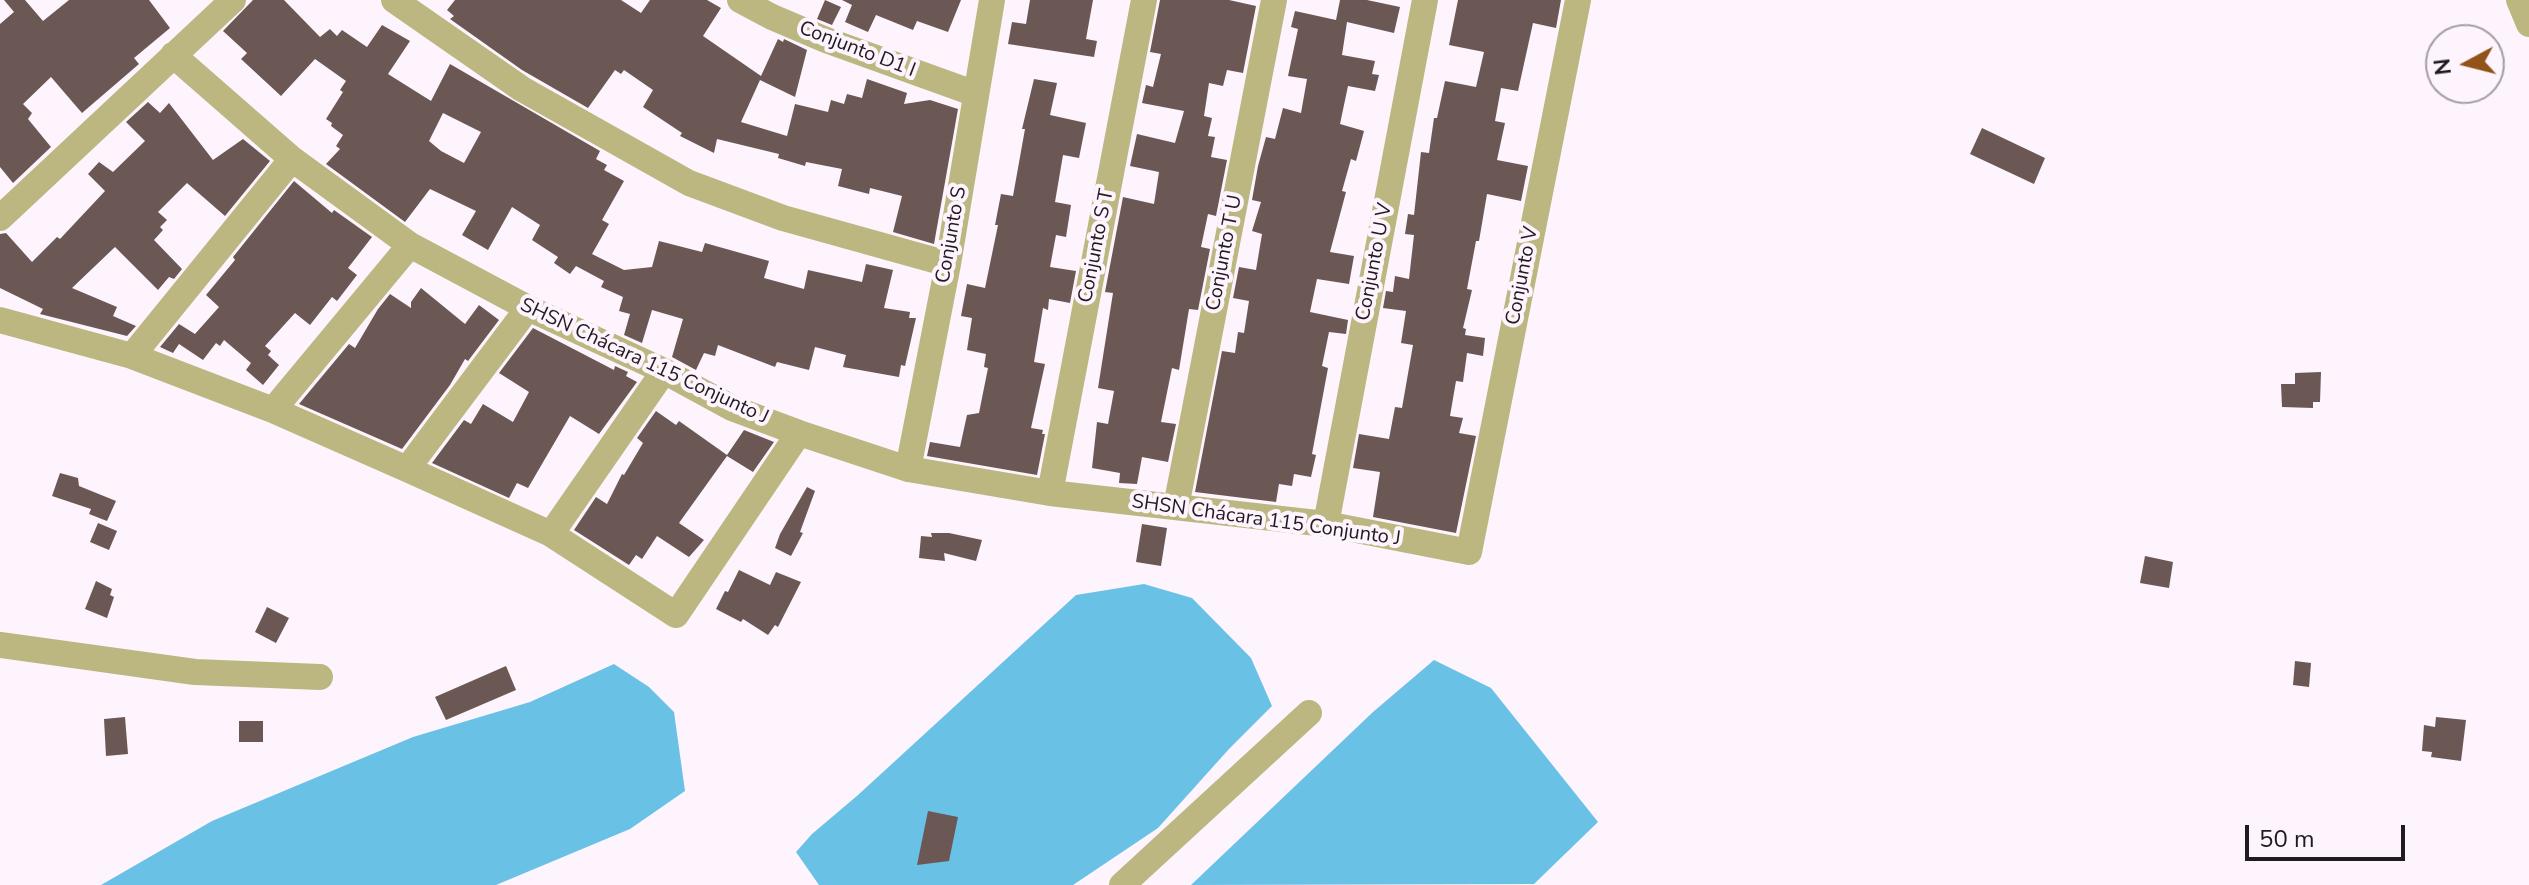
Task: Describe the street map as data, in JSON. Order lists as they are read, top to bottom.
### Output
{
  "streets": {
    "street": [
      "Conjunto D1 I",
      "Conjunto S",
      "Conjunto S T",
      "Conjunto T U",
      "Conjunto U V",
      "Conjunto V",
      "SHSN Chácara 115 Conjunto J"
    ]
  },
  "crossings": [
    ["Conjunto D1 I", "Conjunto S"],
    ["Conjunto S", "SHSN Chácara 115 Conjunto J"],
    ["Conjunto S T", "SHSN Chácara 115 Conjunto J"],
    ["Conjunto T U", "SHSN Chácara 115 Conjunto J"],
    ["Conjunto U V", "SHSN Chácara 115 Conjunto J"],
    ["Conjunto V", "SHSN Chácara 115 Conjunto J"]
  ],
  "scale_bar": "50 m",
  "north": "left"
}
